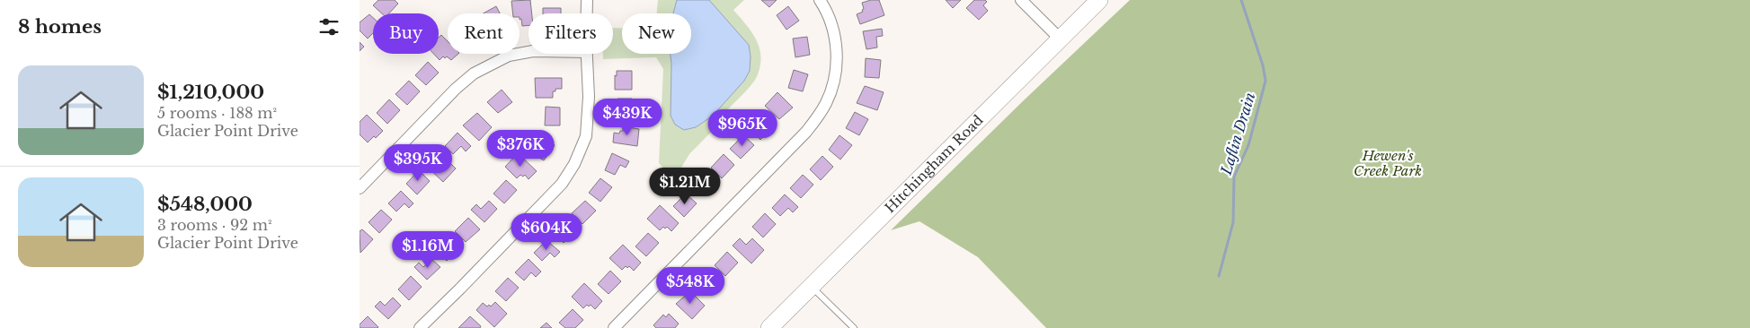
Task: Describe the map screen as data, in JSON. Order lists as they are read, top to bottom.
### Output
{
  "streets": {
    "street": ["Hitchingham Road"]
  },
  "water": ["Laflin Drain"],
  "parks": ["Hewen's Creek Park"],
  "page": {
    "heading": "8 homes",
    "chip": [
      "Buy",
      "Rent",
      "Filters",
      "New"
    ],
    "list": [
      {
        "name": "$1,210,000",
        "note": "5 rooms · 188 m² · Glacier Point Drive"
      },
      {
        "name": "$548,000",
        "note": "3 rooms · 92 m² · Glacier Point Drive"
      }
    ],
    "price": [
      "$439K",
      "$965K",
      "$376K",
      "$395K",
      "$1.21M",
      "$604K",
      "$1.16M",
      "$548K"
    ]
  }
}
